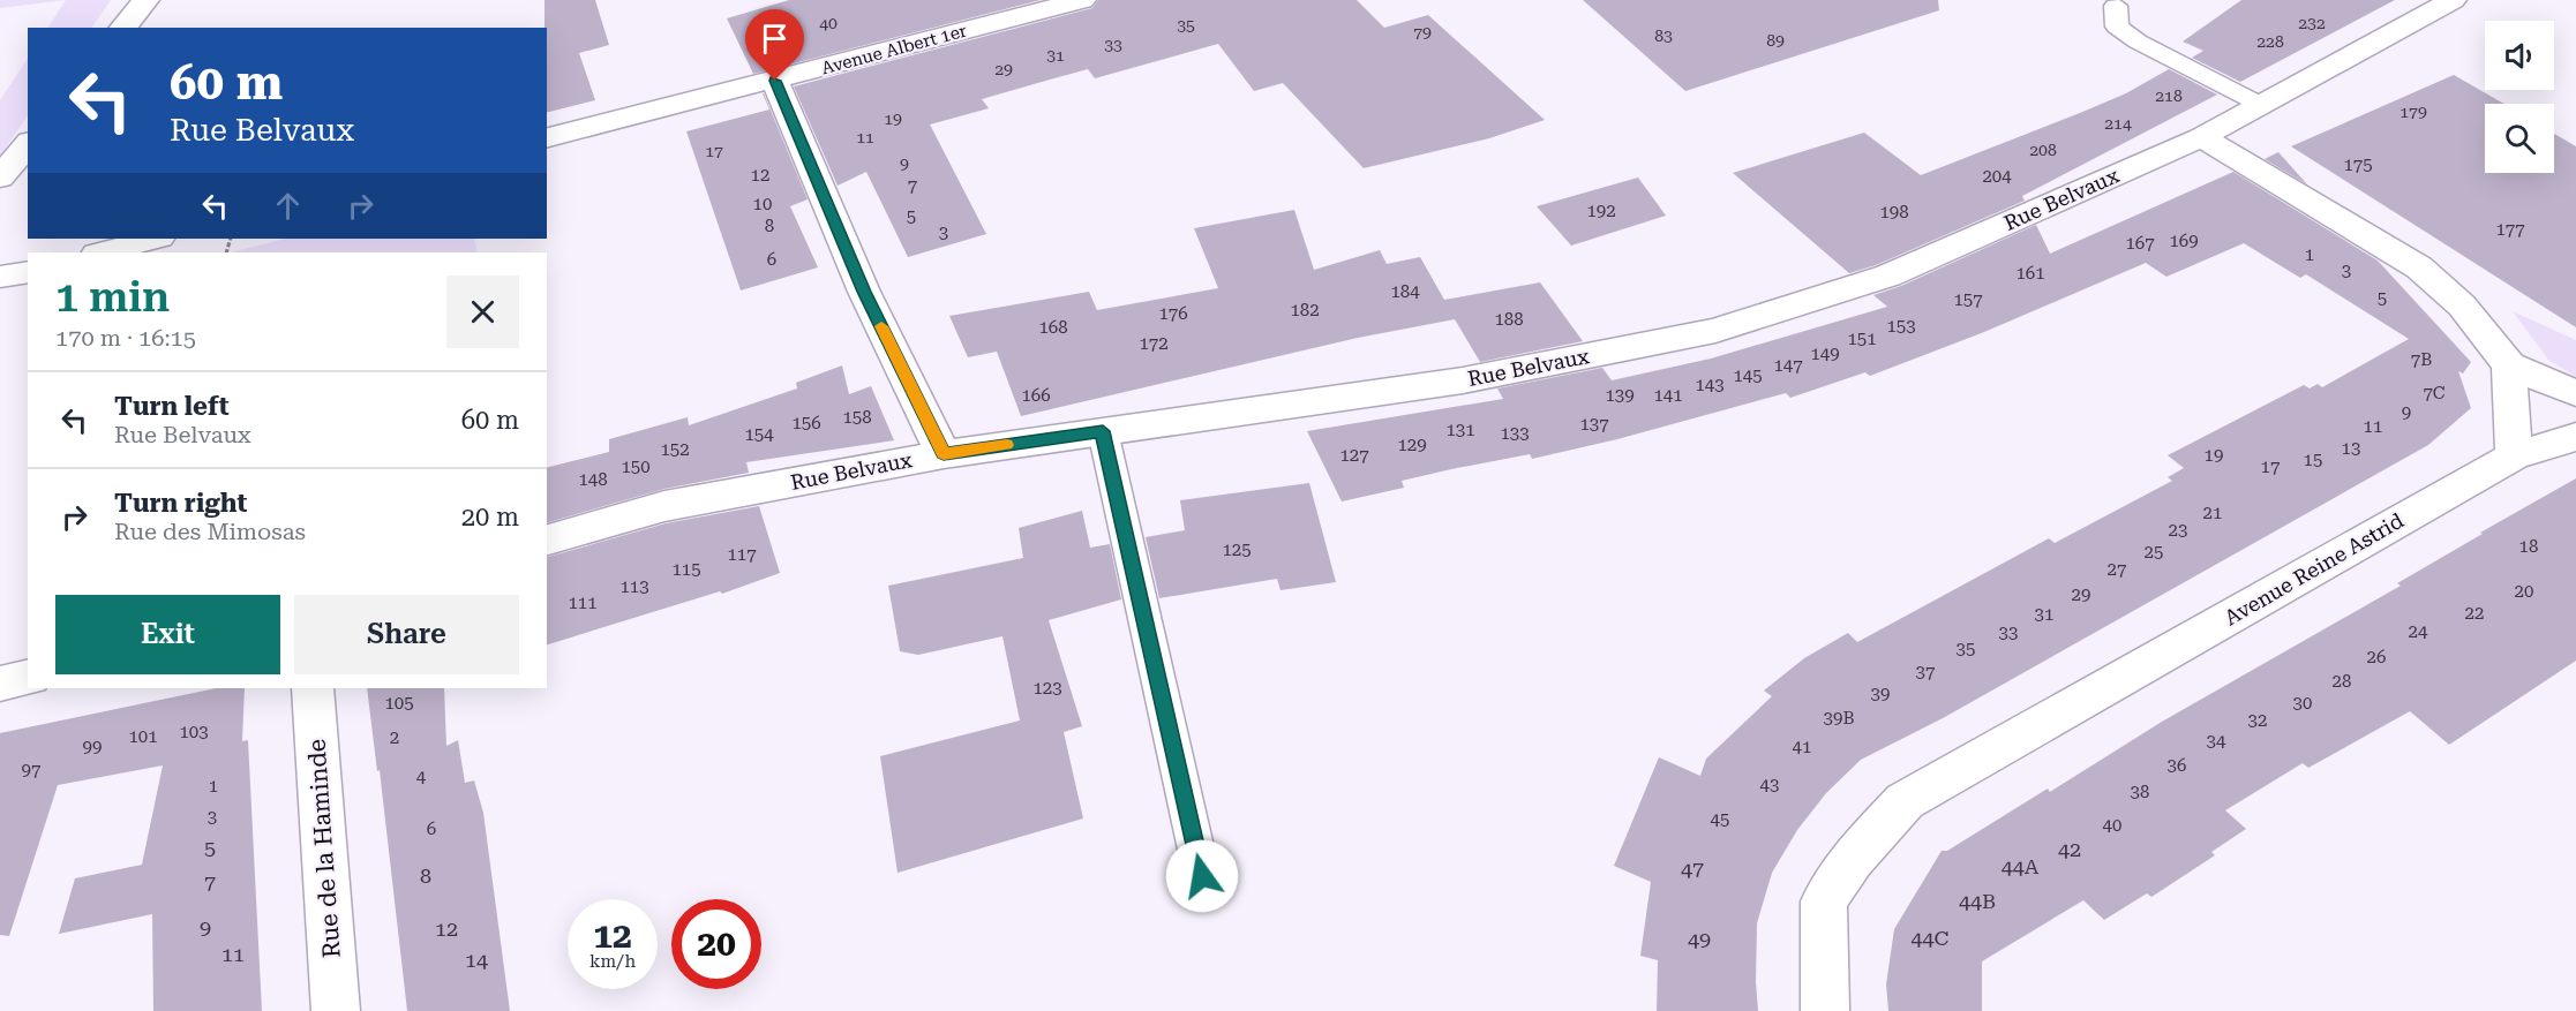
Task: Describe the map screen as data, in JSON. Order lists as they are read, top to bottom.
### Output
{
  "streets": {
    "street": [
      "Avenue Albert 1er",
      "Rue Belvaux",
      "Avenue Reine Astrid",
      "Rue de la Haminde"
    ]
  },
  "house_numbers": [
    "40",
    "232",
    "35",
    "79",
    "83",
    "89",
    "228",
    "33",
    "31",
    "29",
    "218",
    "179",
    "19",
    "214",
    "11",
    "208",
    "17",
    "9",
    "175",
    "12",
    "204",
    "7",
    "10",
    "192",
    "198",
    "5",
    "8",
    "177",
    "3",
    "169",
    "167",
    "1",
    "6",
    "3",
    "161",
    "184",
    "5",
    "157",
    "182",
    "176",
    "188",
    "153",
    "168",
    "151",
    "172",
    "149",
    "7B",
    "147",
    "145",
    "143",
    "7C",
    "166",
    "139",
    "141",
    "9",
    "158",
    "156",
    "137",
    "11",
    "131",
    "133",
    "154",
    "129",
    "13",
    "152",
    "127",
    "19",
    "15",
    "150",
    "17",
    "148",
    "21",
    "23",
    "18",
    "125",
    "25",
    "117",
    "115",
    "27",
    "113",
    "20",
    "29",
    "111",
    "22",
    "31",
    "24",
    "33",
    "35",
    "26",
    "37",
    "28",
    "123",
    "39",
    "105",
    "30",
    "39B",
    "32",
    "103",
    "101",
    "2",
    "34",
    "99",
    "41",
    "36",
    "97",
    "4",
    "43",
    "1",
    "38",
    "3",
    "45",
    "40",
    "6",
    "5",
    "42",
    "44A",
    "47",
    "8",
    "7",
    "44B",
    "9",
    "12",
    "44C",
    "49",
    "11",
    "14"
  ],
  "page": {
    "turn": ["60 m", "Rue Belvaux"],
    "heading": ["1 min", "170 m · 16:15"],
    "list": [
      {
        "name": "Turn left",
        "note": "Rue Belvaux",
        "value": "60 m"
      },
      {
        "name": "Turn right",
        "note": "Rue des Mimosas",
        "value": "20 m"
      }
    ],
    "buttons": ["Exit", "Share"],
    "speed": "12 km/h",
    "limit": "20"
  }
}
